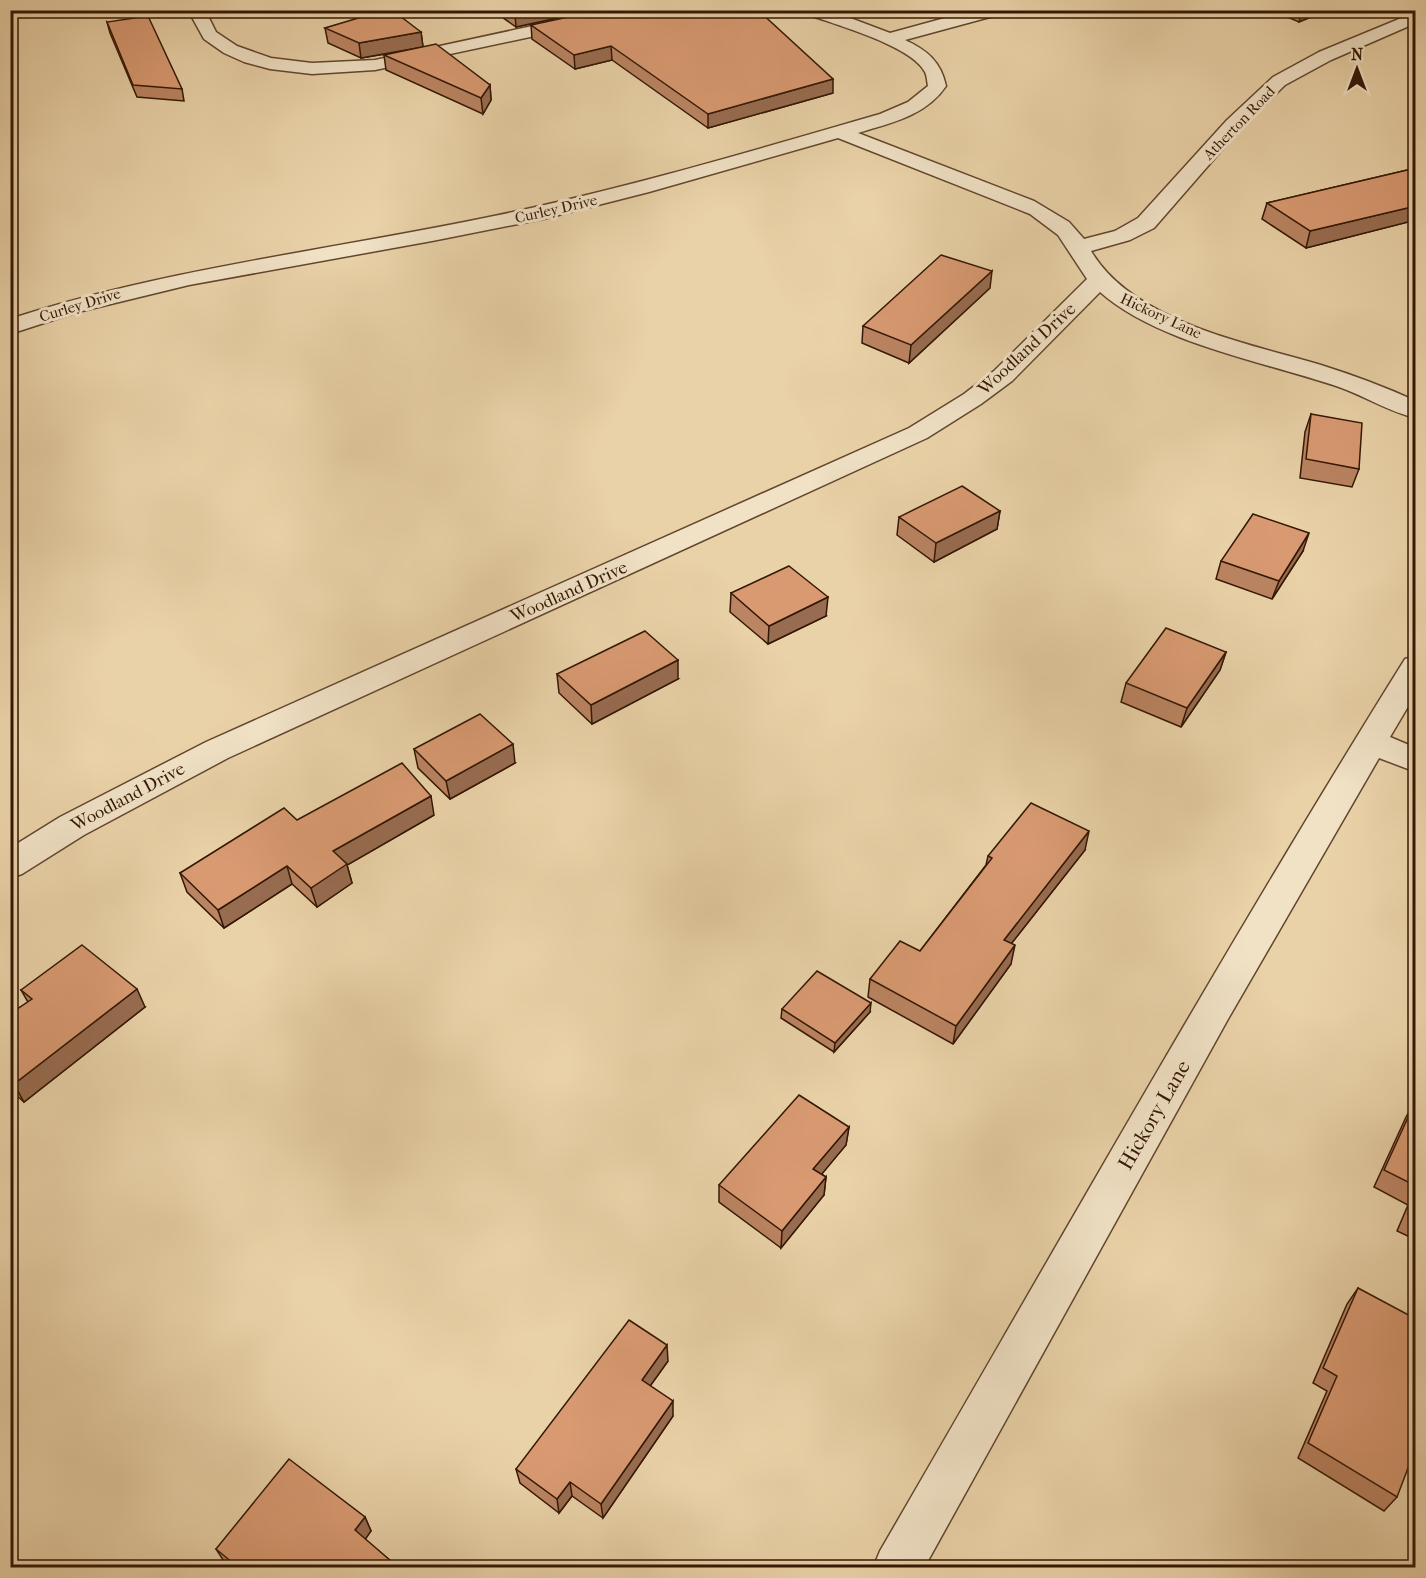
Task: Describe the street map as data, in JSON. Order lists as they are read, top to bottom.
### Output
{
  "streets": {
    "street": [
      "Atherton Road",
      "Curley Drive",
      "Hickory Lane",
      "Woodland Drive"
    ]
  },
  "crossings": [
    ["Atherton Road", "Hickory Lane"],
    ["Curley Drive", "Hickory Lane"],
    ["Hickory Lane", "Woodland Drive"]
  ],
  "north": "top"
}
